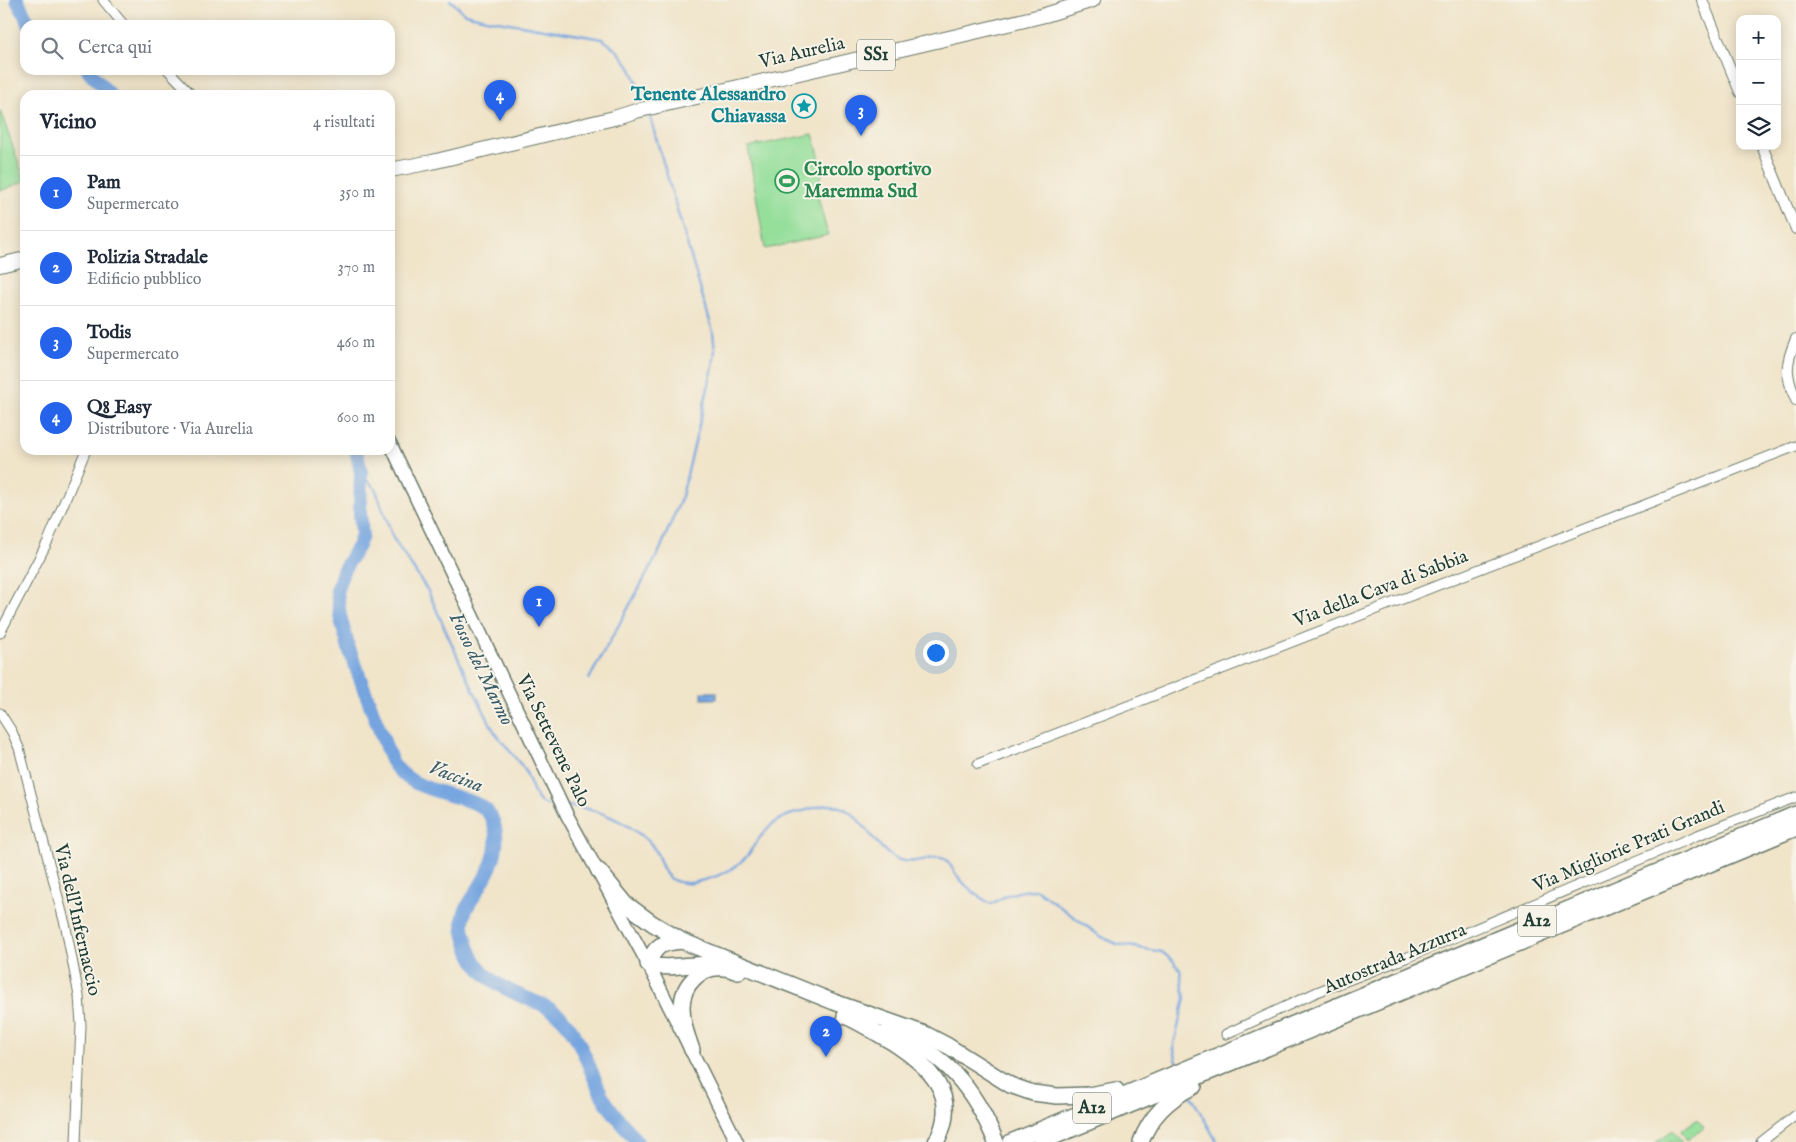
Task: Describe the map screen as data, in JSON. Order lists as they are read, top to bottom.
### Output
{
  "streets": {
    "highway": ["A12", "Autostrada Azzurra"],
    "main road": ["Via Aurelia", "SS1", "Via Settevene Palo"],
    "street": ["Via della Cava di Sabbia", "Via Migliorie Prati Grandi", "Via dell'Infernaccio"]
  },
  "water": ["Fosso del Marmo", "Vaccina"],
  "places": {
    "place": ["Tenente Alessandro Chiavassa"],
    "sports": ["Circolo sportivo Maremma Sud"]
  },
  "page": {
    "map_buttons": ["+", "−"],
    "search": "Cerca qui",
    "pins": [
      "4",
      "3",
      "1",
      "2"
    ],
    "heading": ["Vicino", "4 risultati"],
    "list": [
      {
        "mark": "1",
        "name": "Pam",
        "note": "Supermercato",
        "value": "350 m"
      },
      {
        "mark": "2",
        "name": "Polizia Stradale",
        "note": "Edificio pubblico",
        "value": "370 m"
      },
      {
        "mark": "3",
        "name": "Todis",
        "note": "Supermercato",
        "value": "460 m"
      },
      {
        "mark": "4",
        "name": "Q8 Easy",
        "note": "Distributore · Via Aurelia",
        "value": "600 m"
      }
    ]
  }
}
